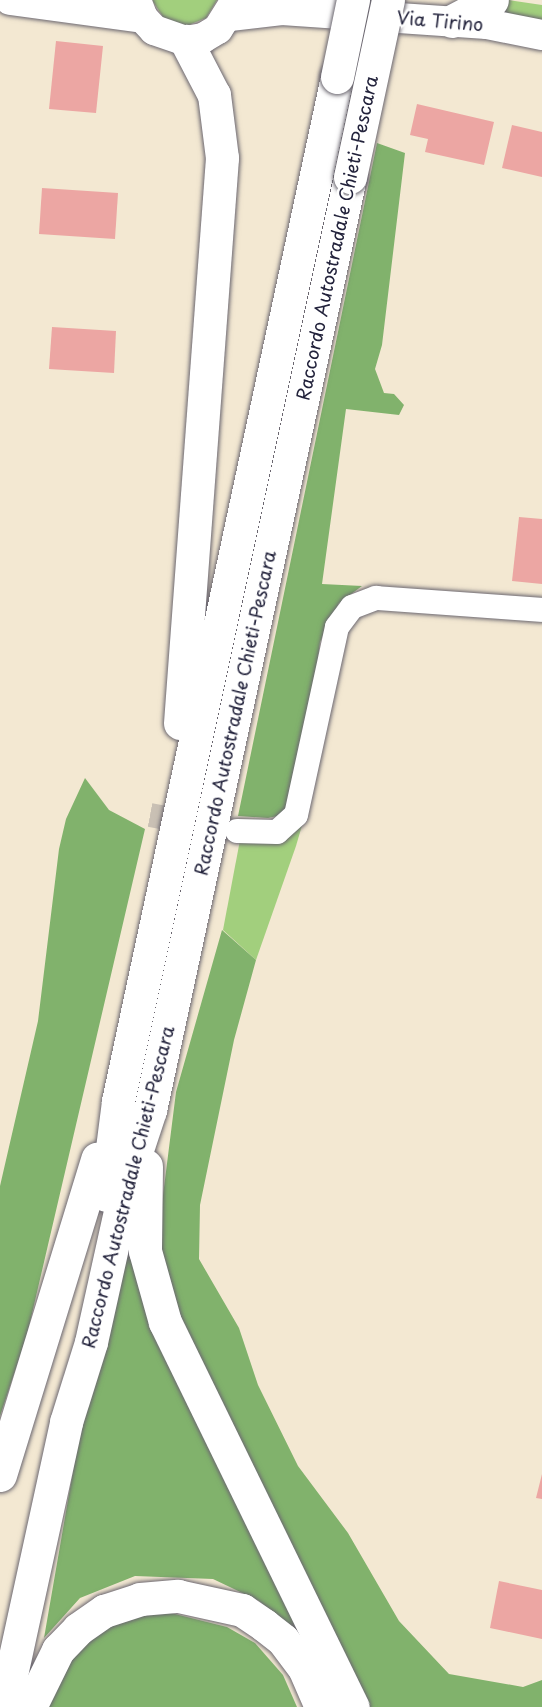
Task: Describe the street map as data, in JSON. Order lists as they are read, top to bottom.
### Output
{
  "streets": {
    "highway": ["Raccordo Autostradale Chieti-Pescara"],
    "main road": ["Via Tirino"]
  }
}
